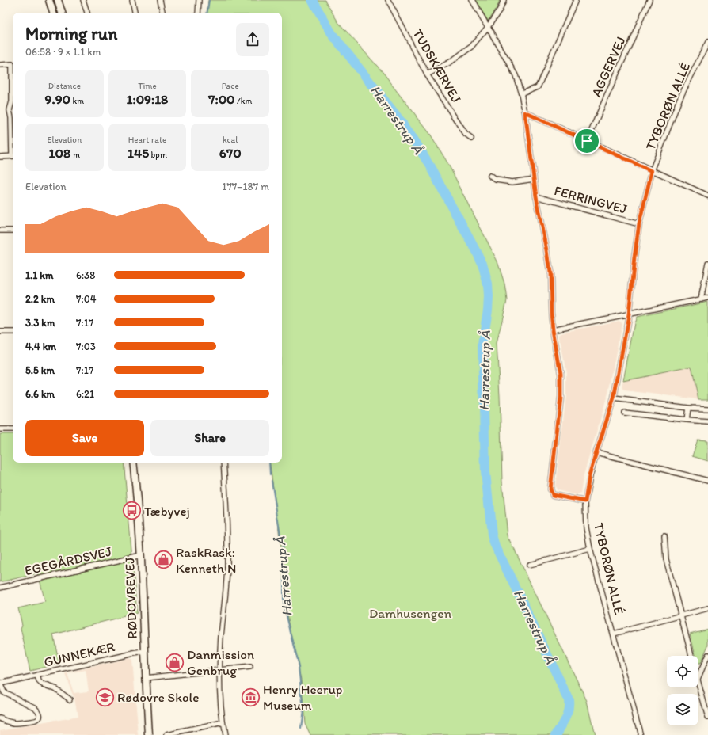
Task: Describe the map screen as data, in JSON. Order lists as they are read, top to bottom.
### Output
{
  "streets": {
    "street": [
      "TUDSKÆRVEJ",
      "AGGERVEJ",
      "TYBORØN ALLÉ",
      "FERRINGVEJ",
      "EGEGÅRDSVEJ",
      "RØDOVREVEJ",
      "GUNNEKÆR"
    ]
  },
  "crossings": [
    ["TYBORØN ALLÉ", "FERRINGVEJ"],
    ["EGEGÅRDSVEJ", "RØDOVREVEJ"],
    ["RØDOVREVEJ", "GUNNEKÆR"]
  ],
  "water": ["Harrestrup Å"],
  "parks": ["Damhusengen"],
  "places": {
    "bus stop": ["Tæbyvej"],
    "shop": ["RaskRask: Kenneth N", "Danmission Genbrug"],
    "school or university": ["Rødovre Skole"],
    "museum": ["Henry Heerup Museum"]
  },
  "page": {
    "heading": ["Morning run", "06:58 · 9 × 1.1 km"],
    "stats": [
      ["Distance", "9.90 km"],
      ["Time", "1:09:18"],
      ["Pace", "7:00 /km"],
      ["Elevation", "108 m"],
      ["Heart rate", "145 bpm"],
      ["kcal", "670"]
    ],
    "chart": ["Elevation", "177–187 m"],
    "list": [
      {
        "name": "1.1 km",
        "note": "6:38"
      },
      {
        "name": "2.2 km",
        "note": "7:04"
      },
      {
        "name": "3.3 km",
        "note": "7:17"
      },
      {
        "name": "4.4 km",
        "note": "7:03"
      },
      {
        "name": "5.5 km",
        "note": "7:17"
      },
      {
        "name": "6.6 km",
        "note": "6:21"
      }
    ],
    "buttons": ["Save", "Share"]
  }
}
